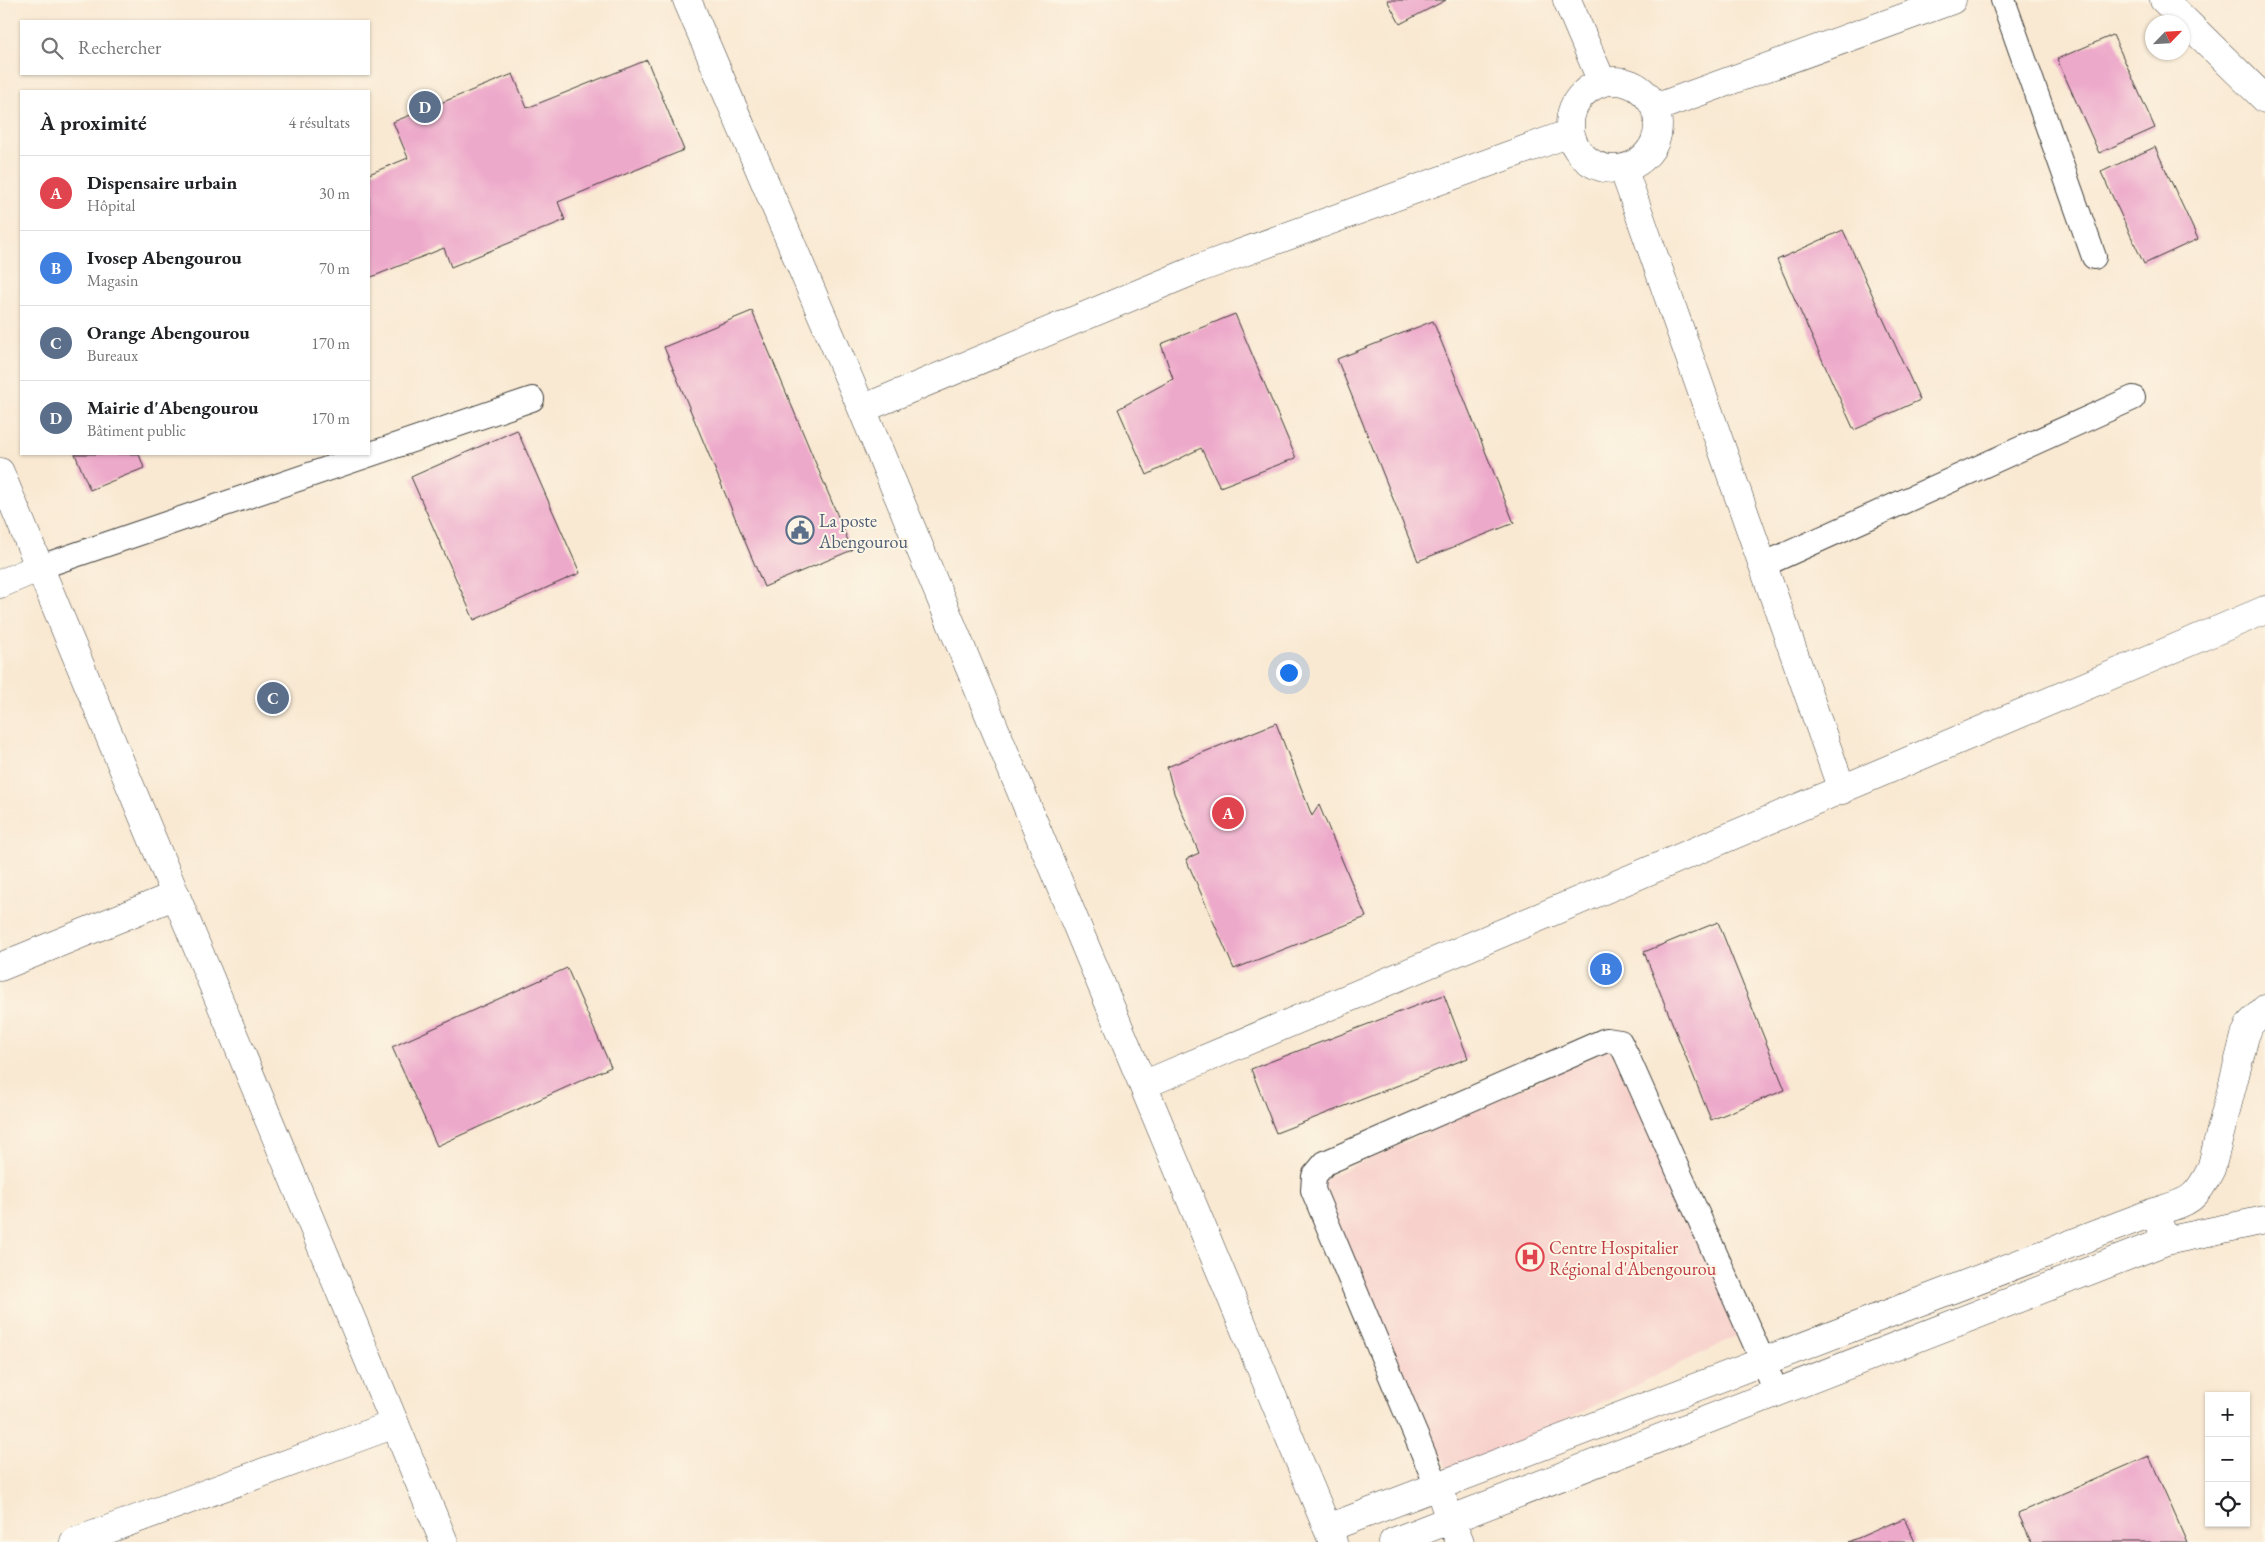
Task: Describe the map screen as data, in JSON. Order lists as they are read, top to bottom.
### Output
{
  "places": {
    "public building": ["La poste Abengourou"],
    "hospital": ["Centre Hospitalier Régional d'Abengourou"]
  },
  "north": "top right",
  "page": {
    "search": "Rechercher",
    "pins": [
      "D",
      "C",
      "A",
      "B"
    ],
    "heading": ["À proximité", "4 résultats"],
    "list": [
      {
        "mark": "A",
        "name": "Dispensaire urbain",
        "note": "Hôpital",
        "value": "30 m"
      },
      {
        "mark": "B",
        "name": "Ivosep Abengourou",
        "note": "Magasin",
        "value": "70 m"
      },
      {
        "mark": "C",
        "name": "Orange Abengourou",
        "note": "Bureaux",
        "value": "170 m"
      },
      {
        "mark": "D",
        "name": "Mairie d'Abengourou",
        "note": "Bâtiment public",
        "value": "170 m"
      }
    ],
    "map_buttons": ["+", "−"]
  }
}
